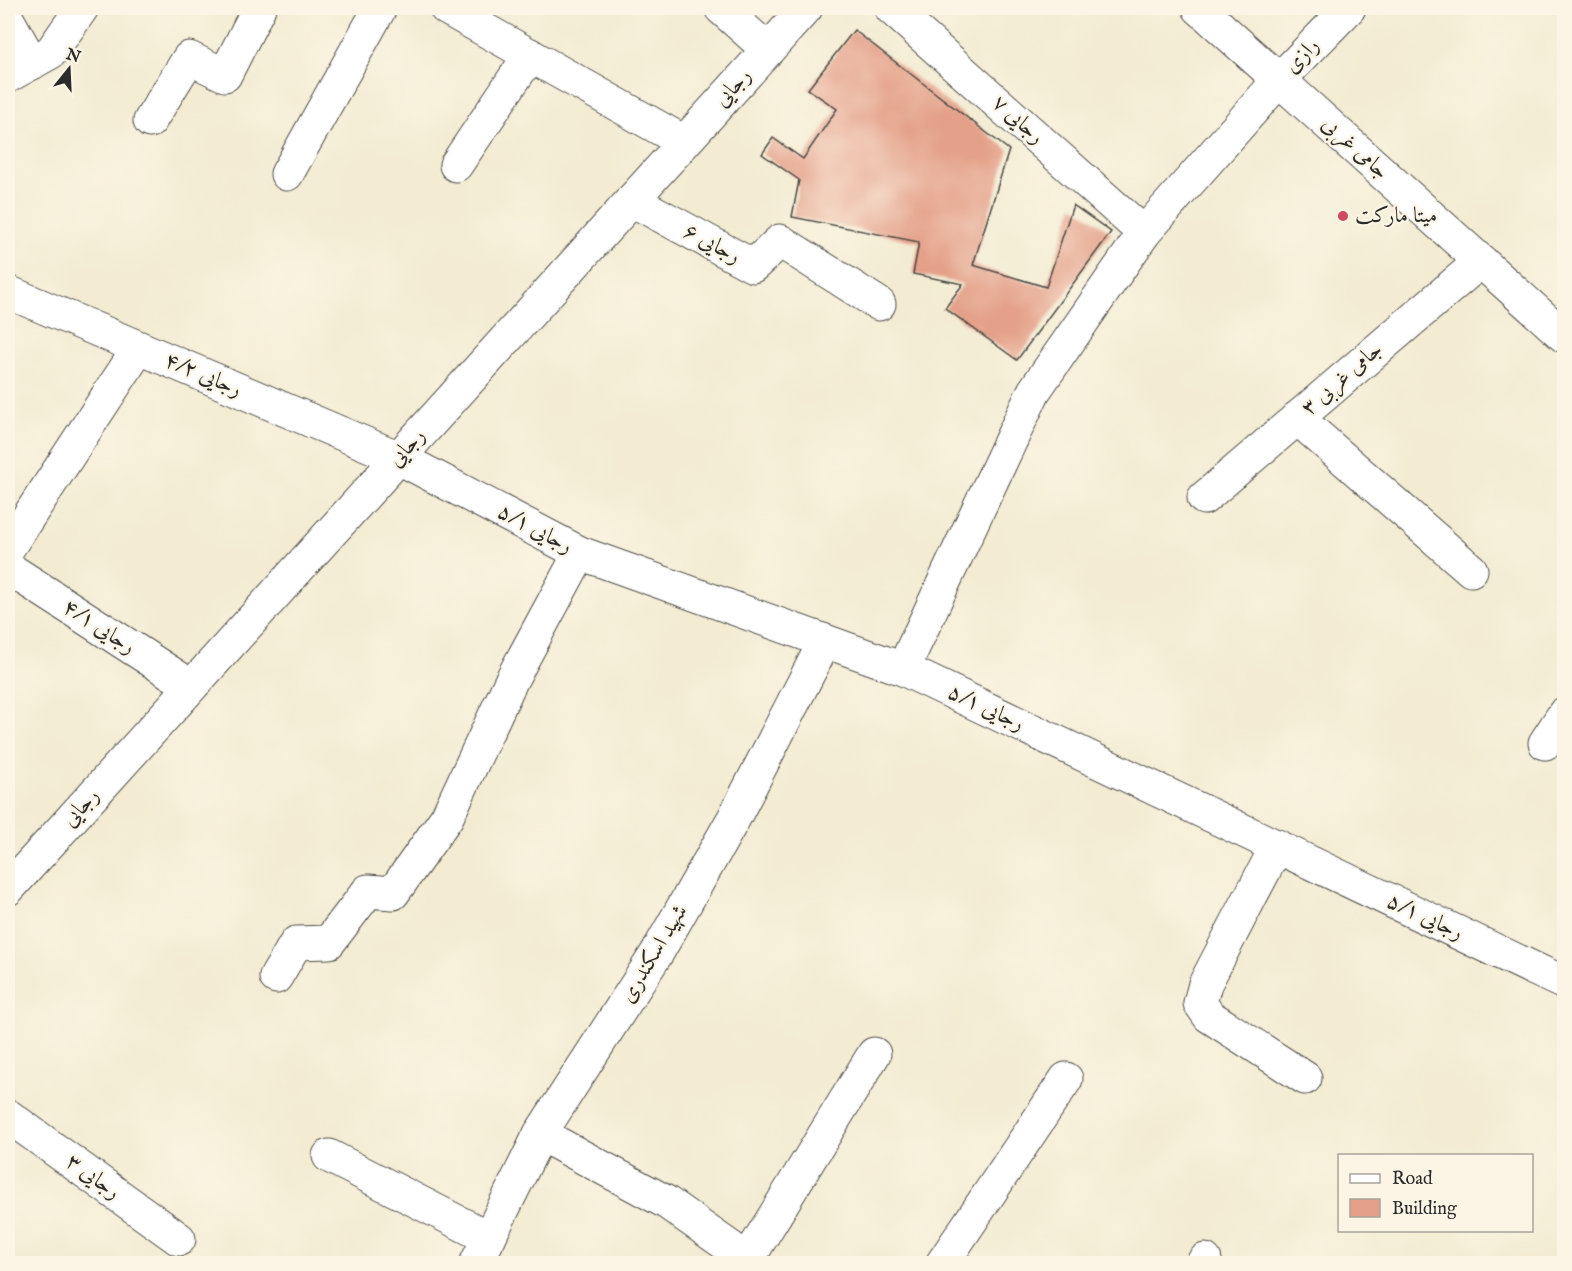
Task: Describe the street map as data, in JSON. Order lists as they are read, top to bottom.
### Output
{
  "streets": {
    "street": [
      "رازی",
      "رجایی",
      "رجایی ۷",
      "جامی غربی",
      "رجایی ۶",
      "رجایی ۴/۲",
      "جامی غربی ۳",
      "رجایی ۵/۱",
      "رجایی ۴/۱",
      "شهید اسکندری",
      "رجایی ۳"
    ]
  },
  "crossings": [
    ["رازی", "رجایی ۷"],
    ["رازی", "جامی غربی"],
    ["رازی", "رجایی ۵/۱"],
    ["رجایی", "رجایی ۶"],
    ["رجایی", "رجایی ۴/۲"],
    ["رجایی", "رجایی ۵/۱"],
    ["رجایی", "رجایی ۴/۱"],
    ["جامی غربی", "جامی غربی ۳"],
    ["رجایی ۴/۲", "رجایی ۵/۱"],
    ["رجایی ۵/۱", "شهید اسکندری"]
  ],
  "places": ["ميتا ماركت"],
  "legend": ["Road", "Building"],
  "north": "top"
}
